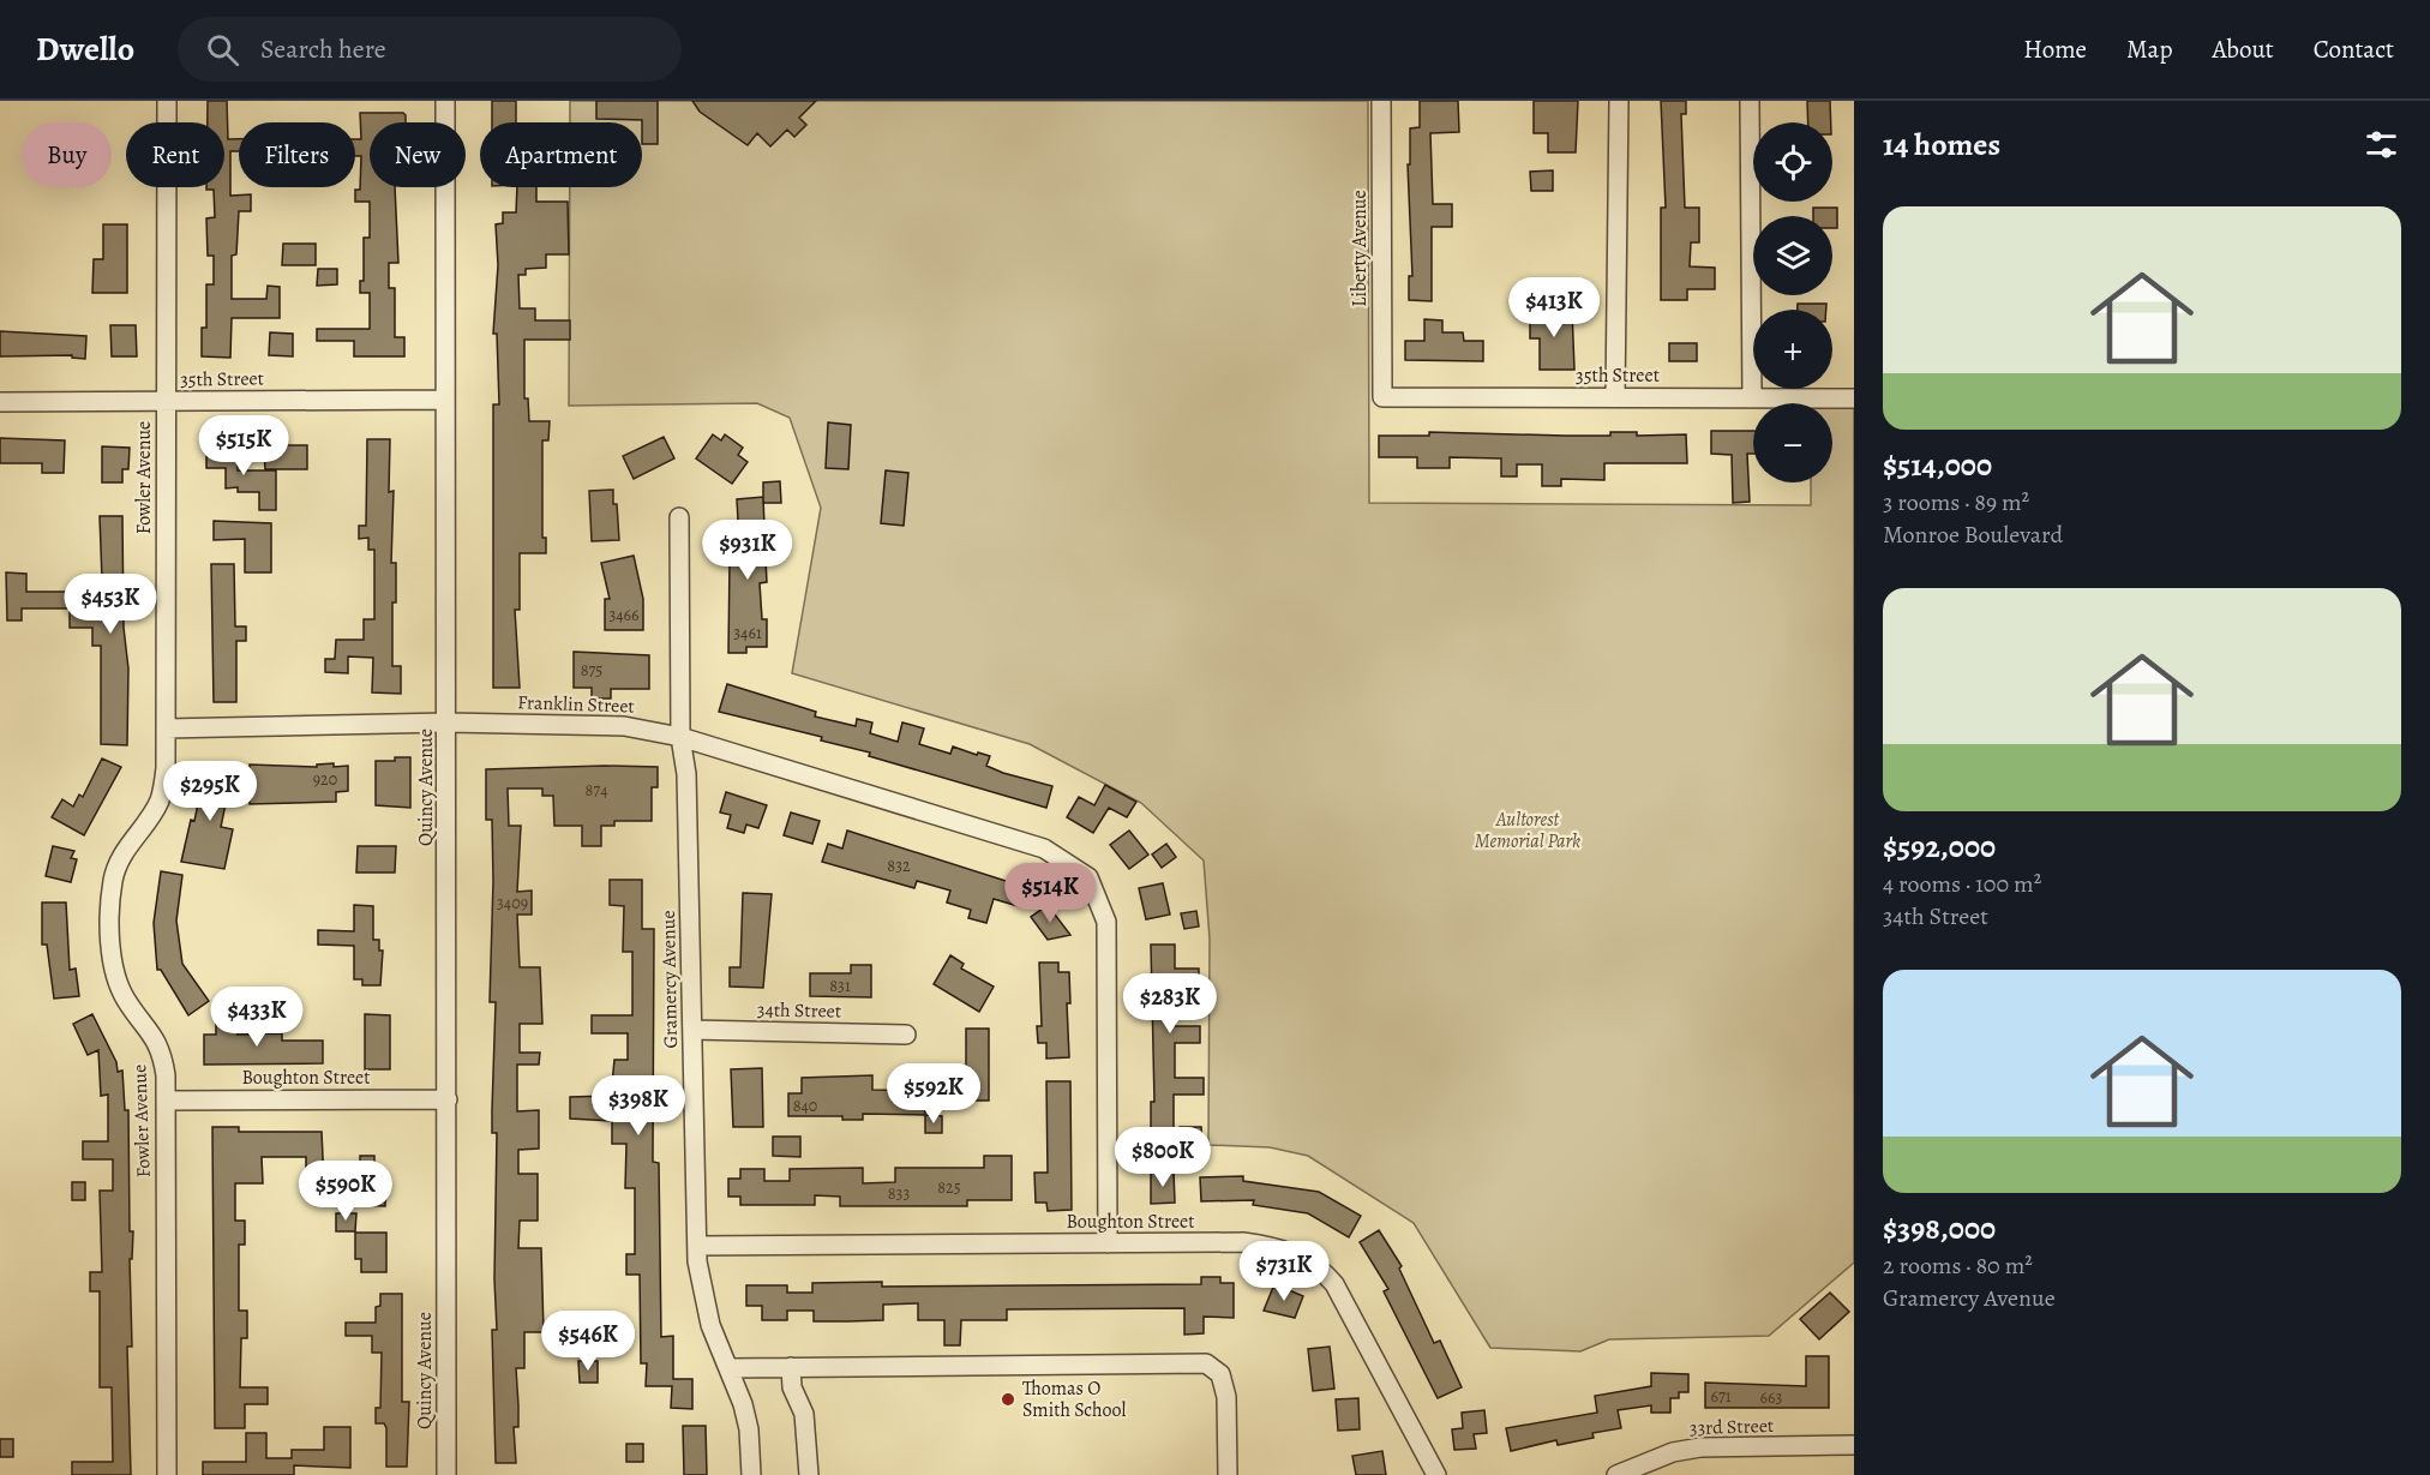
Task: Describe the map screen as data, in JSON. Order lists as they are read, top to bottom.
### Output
{
  "streets": {
    "street": [
      "Liberty Avenue",
      "35th Street",
      "Fowler Avenue",
      "Franklin Street",
      "Quincy Avenue",
      "Gramercy Avenue",
      "34th Street",
      "Boughton Street",
      "33rd Street"
    ]
  },
  "crossings": [
    ["Liberty Avenue", "35th Street"],
    ["35th Street", "Fowler Avenue"],
    ["35th Street", "Quincy Avenue"],
    ["Fowler Avenue", "Franklin Street"],
    ["Fowler Avenue", "Boughton Street"],
    ["Franklin Street", "Quincy Avenue"],
    ["Franklin Street", "Gramercy Avenue"],
    ["Franklin Street", "Boughton Street"],
    ["Quincy Avenue", "Boughton Street"],
    ["Gramercy Avenue", "34th Street"],
    ["Gramercy Avenue", "Boughton Street"]
  ],
  "parks": ["Aultorest Memorial Park"],
  "places": ["Thomas O Smith School"],
  "house_numbers": [
    "3466",
    "3461",
    "875",
    "920",
    "874",
    "832",
    "3409",
    "831",
    "840",
    "825",
    "833",
    "671",
    "663"
  ],
  "page": {
    "header": "Dwello",
    "search": "Search here",
    "nav": [
      "Home",
      "Map",
      "About",
      "Contact"
    ],
    "heading": "14 homes",
    "map_buttons": ["+", "−"],
    "chip": [
      "Buy",
      "Rent",
      "Filters",
      "New",
      "Apartment"
    ],
    "list": [
      {
        "name": "$514,000",
        "note": "3 rooms · 89 m² · Monroe Boulevard"
      },
      {
        "name": "$592,000",
        "note": "4 rooms · 100 m² · 34th Street"
      },
      {
        "name": "$398,000",
        "note": "2 rooms · 80 m² · Gramercy Avenue"
      }
    ],
    "price": [
      "$413K",
      "$515K",
      "$931K",
      "$453K",
      "$295K",
      "$514K",
      "$283K",
      "$433K",
      "$592K",
      "$398K",
      "$800K",
      "$590K",
      "$731K",
      "$546K"
    ]
  }
}
